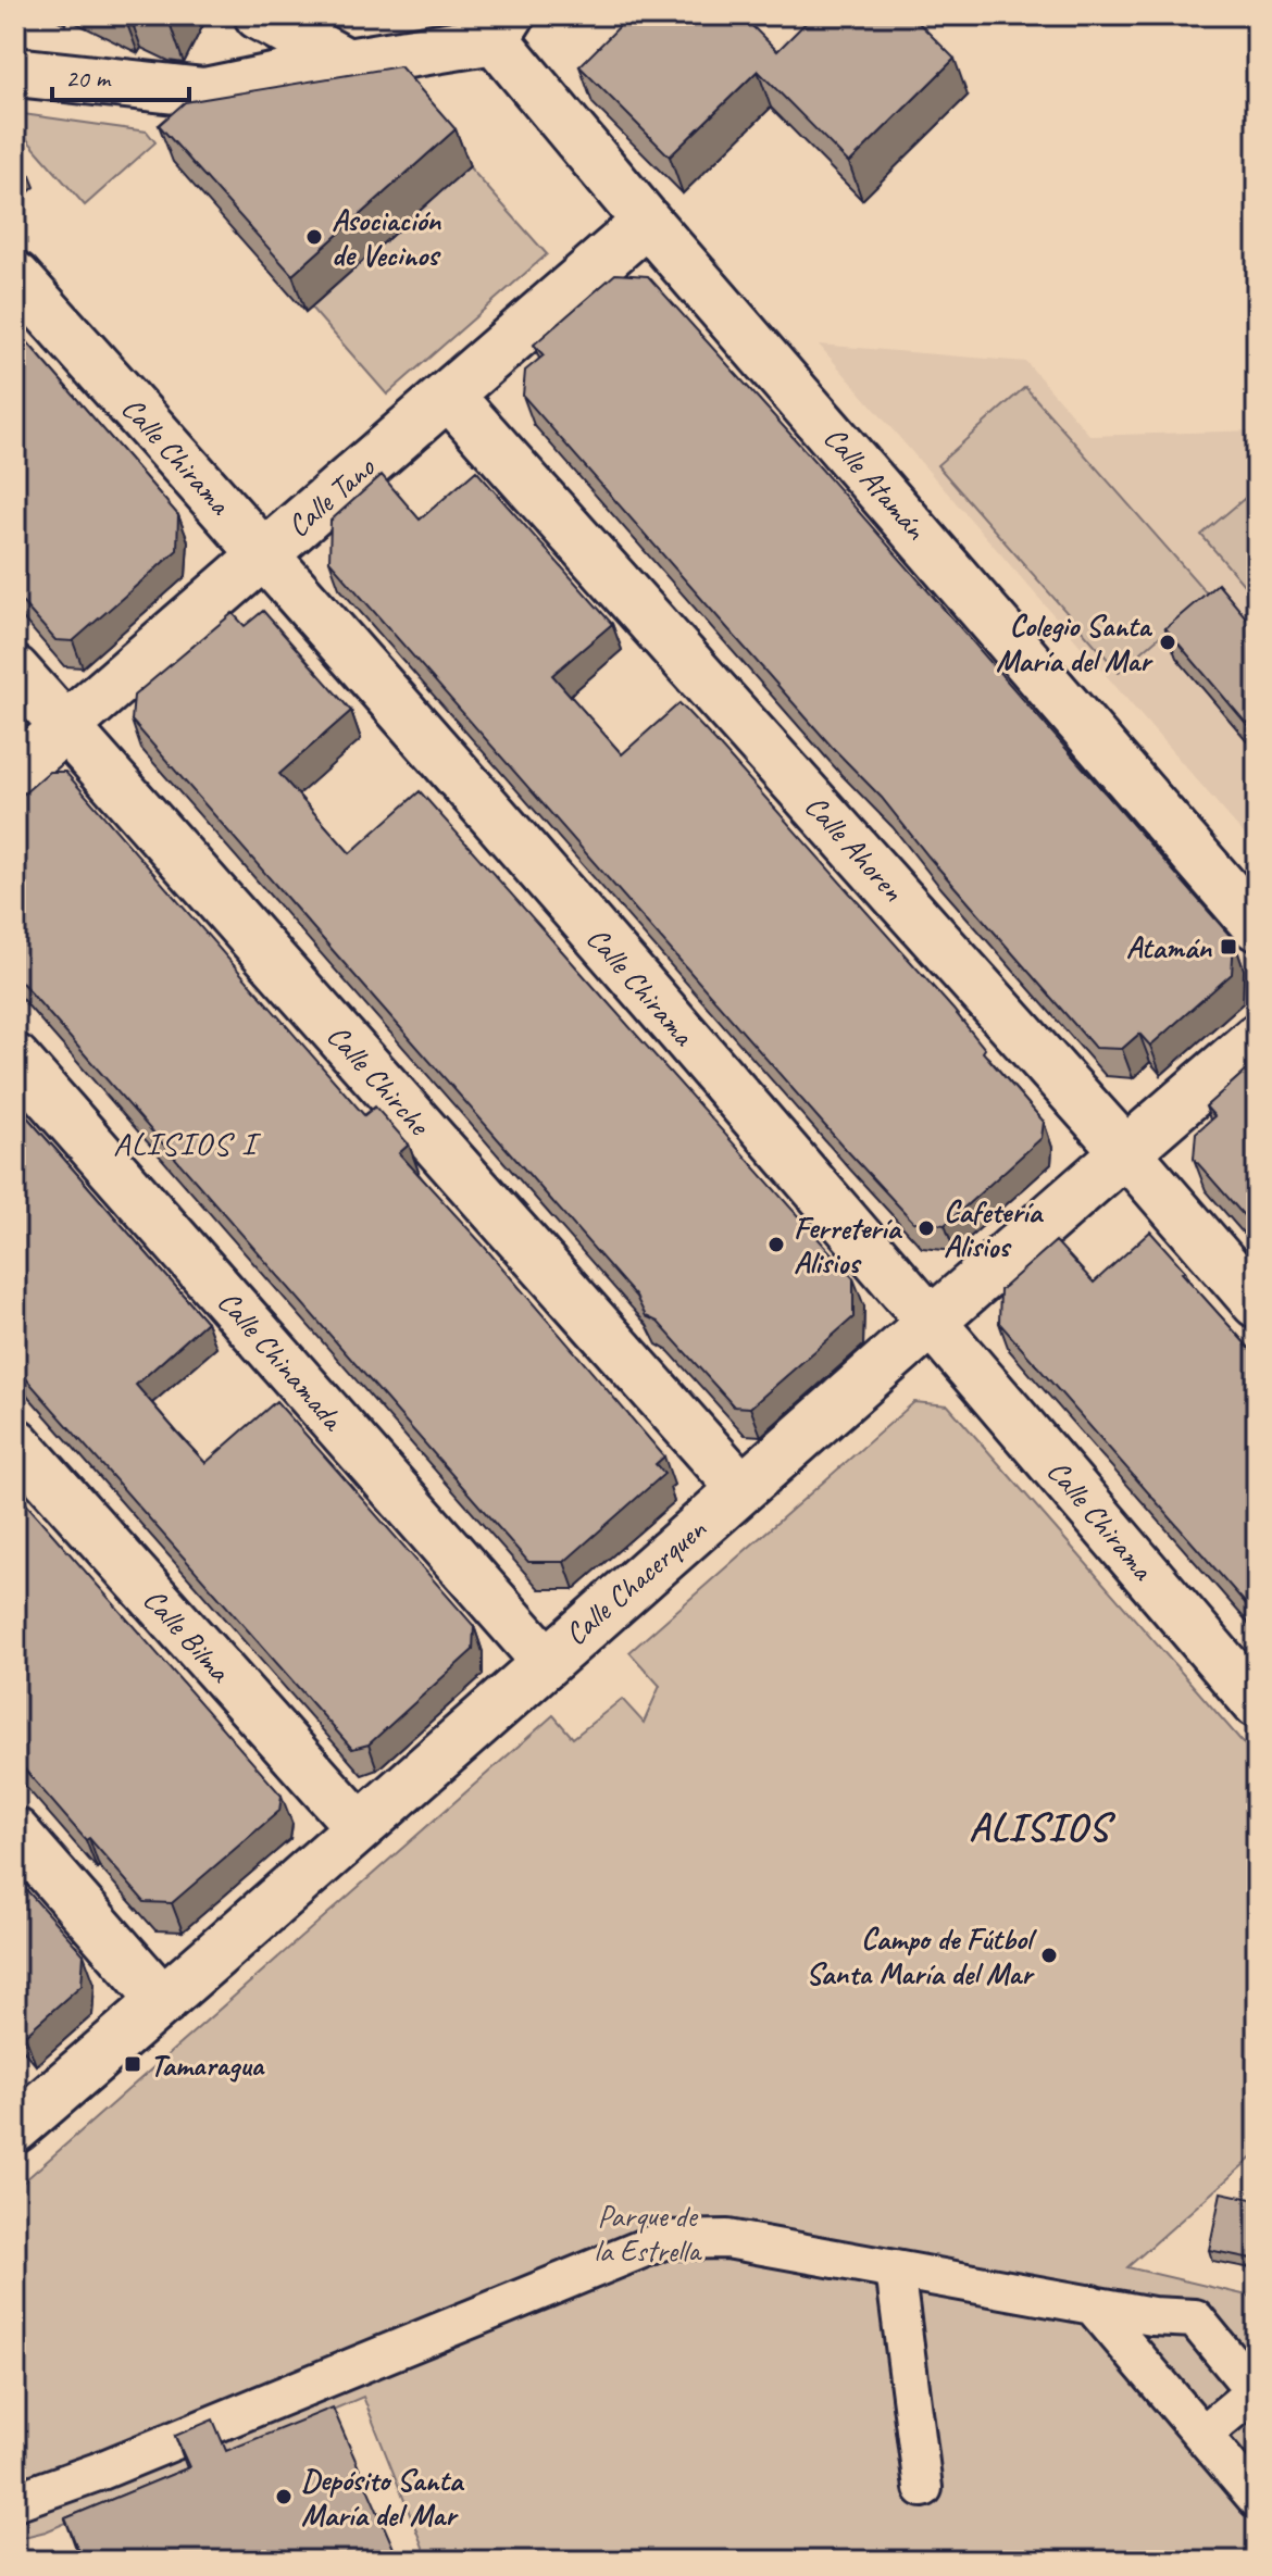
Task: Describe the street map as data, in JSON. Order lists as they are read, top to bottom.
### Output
{
  "streets": {
    "street": [
      "Calle Chirama",
      "Calle Atamán",
      "Calle Tano",
      "Calle Ahoren",
      "Calle Chirche",
      "Calle Chinamada",
      "Calle Chacerquen",
      "Calle Bilma"
    ]
  },
  "crossings": [
    ["Calle Chirama", "Calle Tano"],
    ["Calle Chirama", "Calle Chacerquen"],
    ["Calle Atamán", "Calle Tano"],
    ["Calle Tano", "Calle Ahoren"],
    ["Calle Tano", "Calle Chirche"],
    ["Calle Ahoren", "Calle Chacerquen"],
    ["Calle Chirche", "Calle Chacerquen"],
    ["Calle Chinamada", "Calle Chacerquen"],
    ["Calle Chacerquen", "Calle Bilma"]
  ],
  "districts": ["ALISIOS I", "ALISIOS"],
  "parks": ["Parque de la Estrella"],
  "places": {
    "other": [
      "Asociación de Vecinos",
      "Colegio Santa María del Mar",
      "Cafetería Alisios",
      "Ferretería Alisios",
      "Campo de Fútbol Santa María del Mar",
      "Depósito Santa María del Mar"
    ],
    "transit": ["Atamán", "Tamaragua"]
  },
  "scale_bar": "20 m"
}
